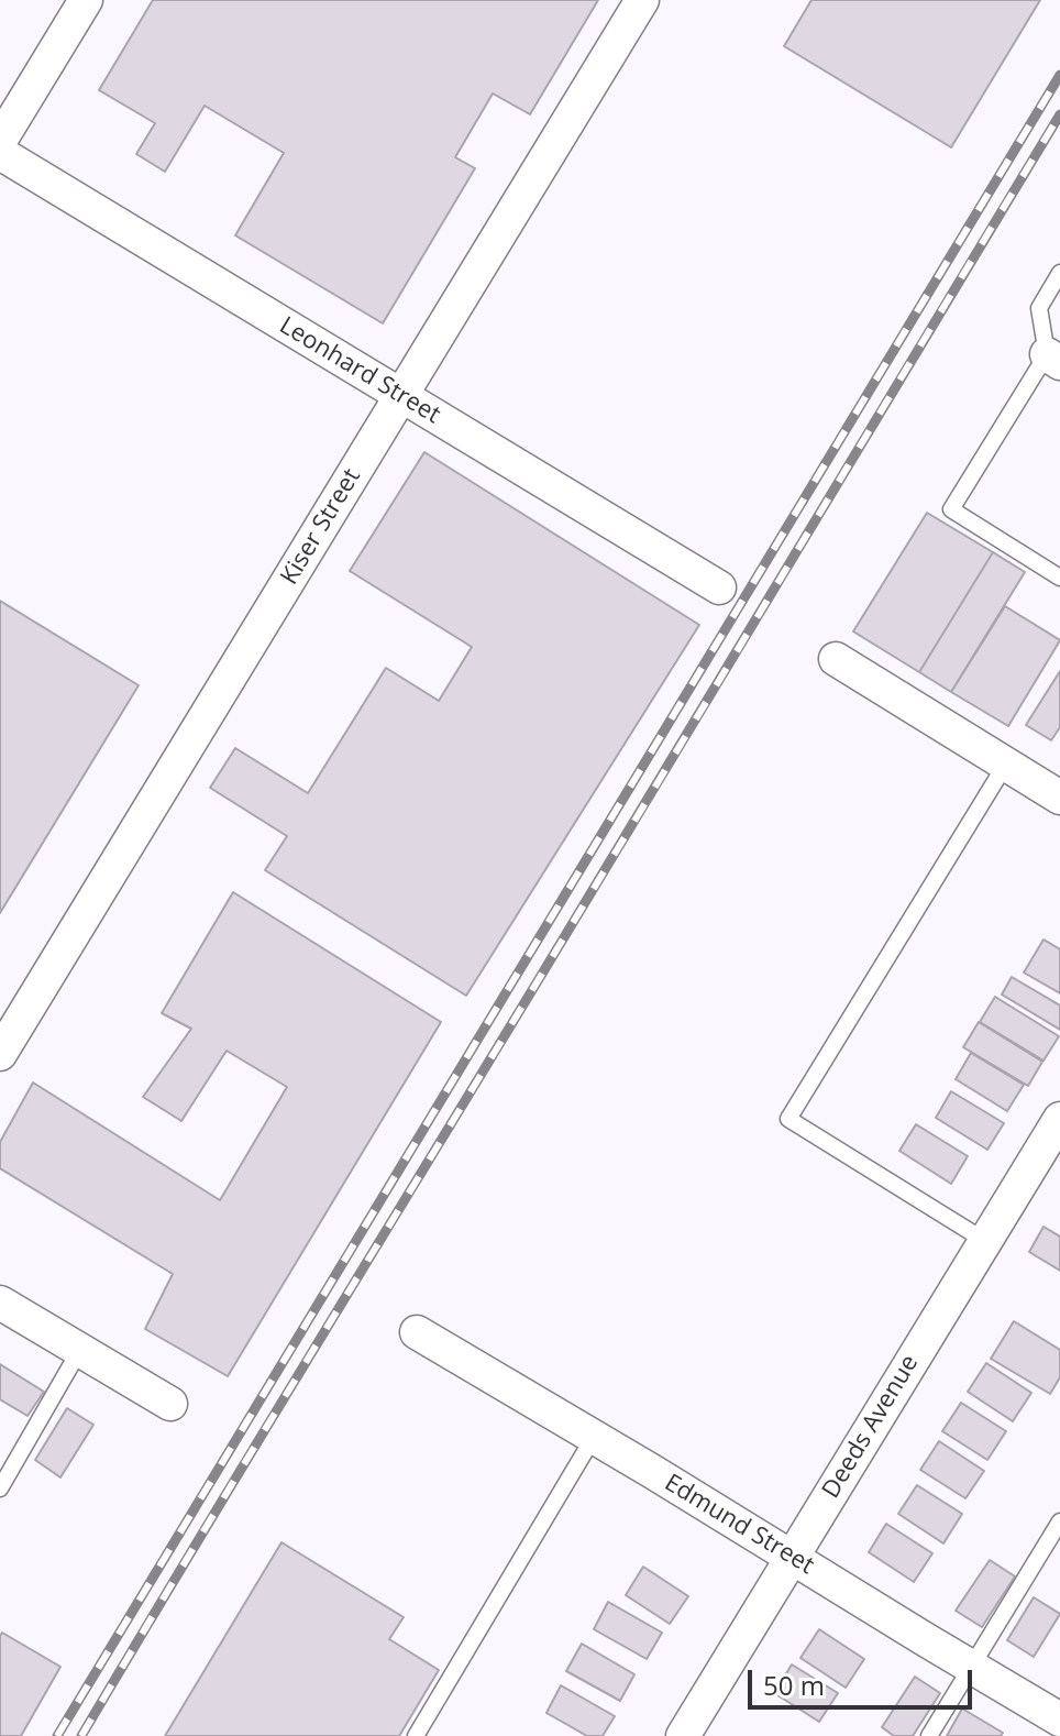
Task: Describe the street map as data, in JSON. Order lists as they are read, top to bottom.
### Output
{
  "streets": {
    "street": [
      "Leonhard Street",
      "Kiser Street",
      "Deeds Avenue",
      "Edmund Street"
    ]
  },
  "crossings": [
    ["Leonhard Street", "Kiser Street"],
    ["Deeds Avenue", "Edmund Street"]
  ],
  "scale_bar": "50 m"
}
